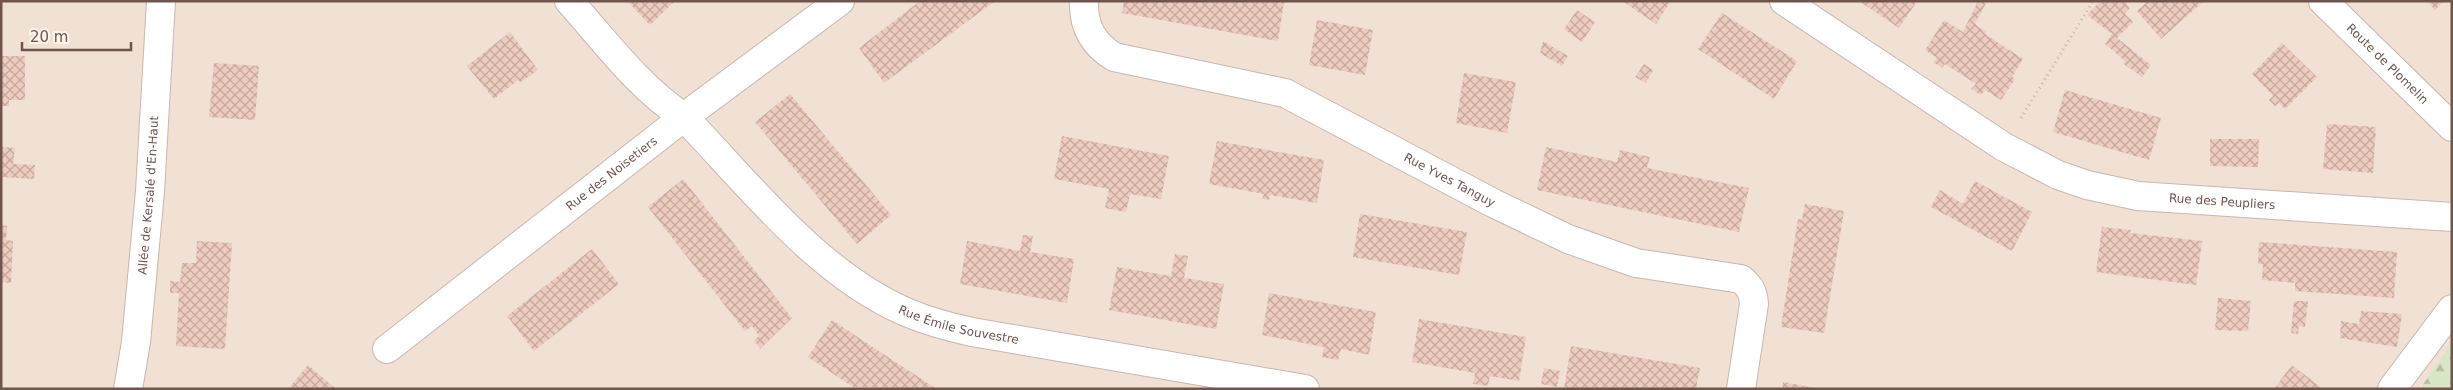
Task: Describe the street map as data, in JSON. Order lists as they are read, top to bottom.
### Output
{
  "streets": {
    "street": [
      "Route de Plomelin",
      "Rue des Noisetiers",
      "Rue Yves Tanguy",
      "Allée de Kersalé d'En-Haut",
      "Rue des Peupliers",
      "Rue Émile Souvestre"
    ]
  },
  "crossings": [
    ["Rue des Noisetiers", "Rue Émile Souvestre"]
  ],
  "scale_bar": "20 m"
}
